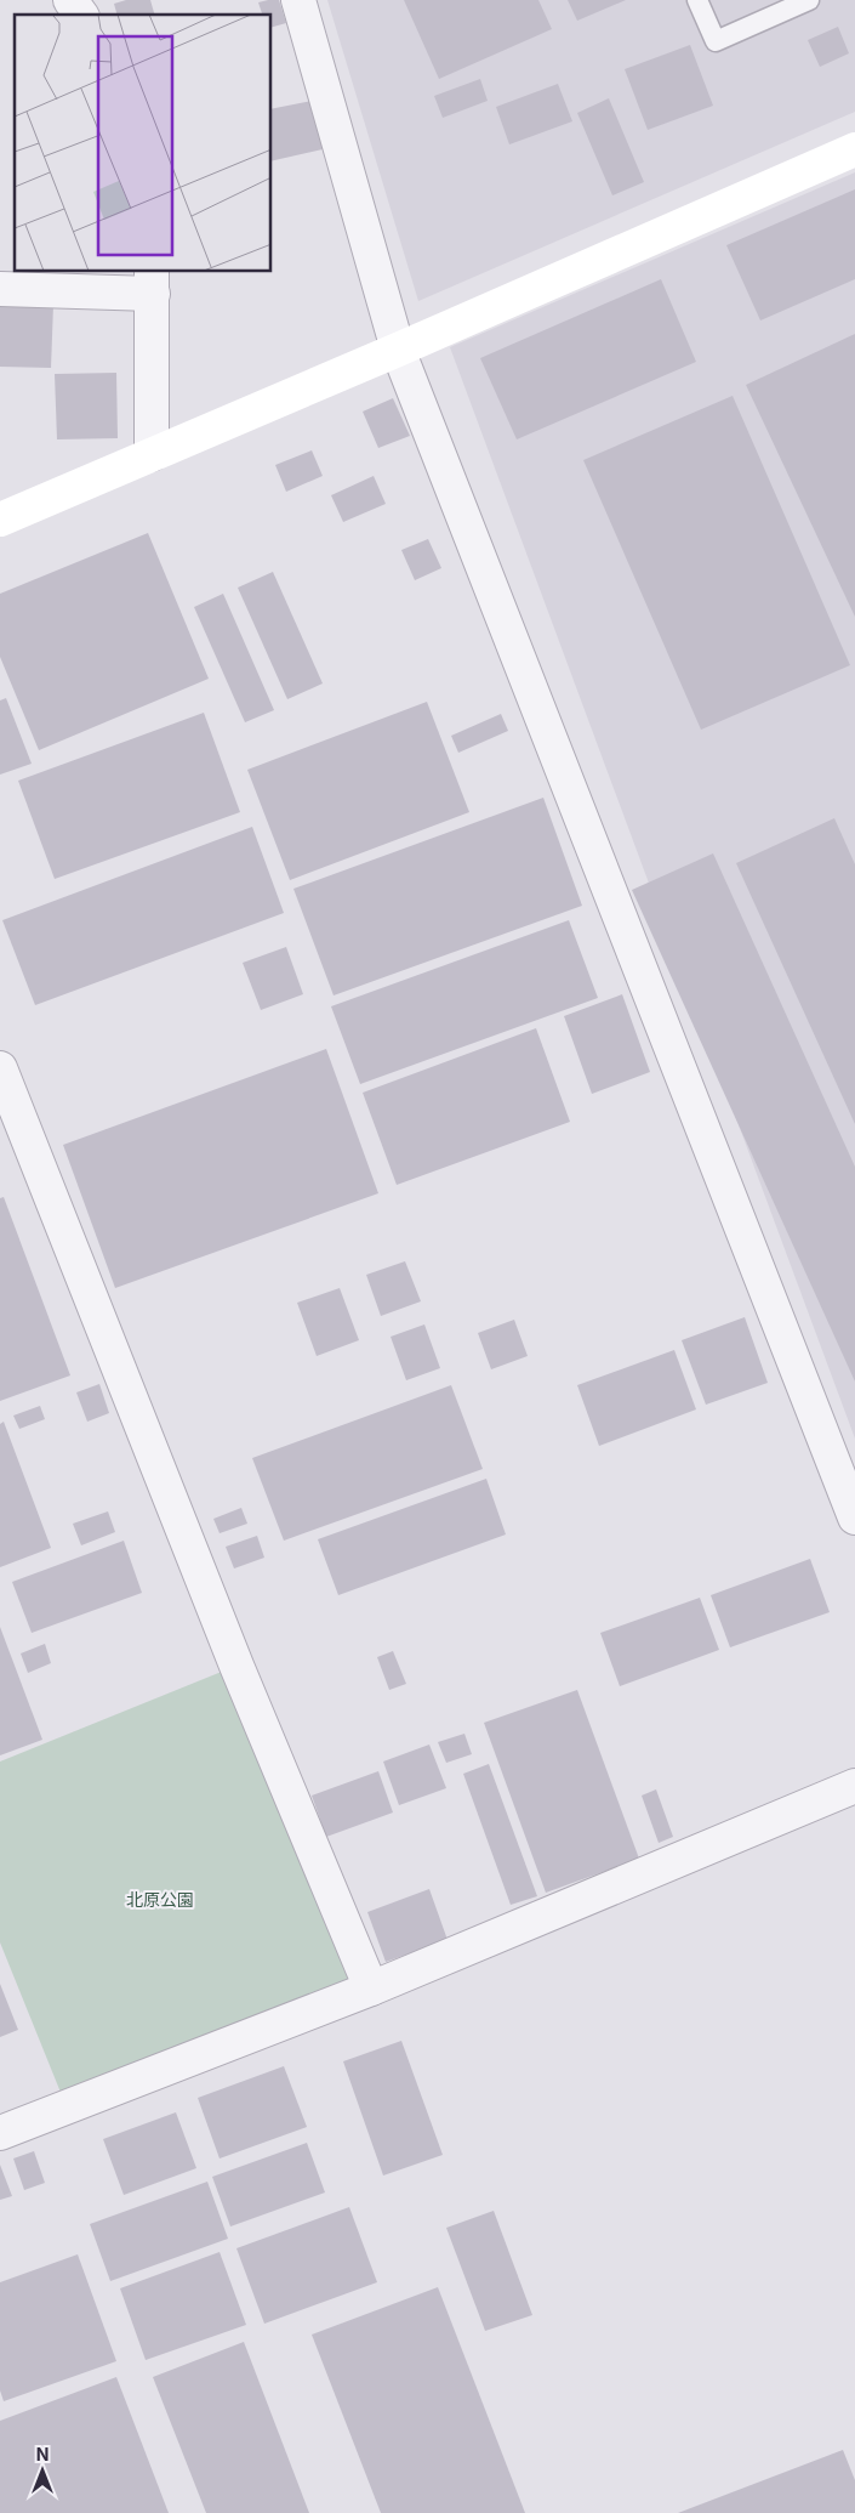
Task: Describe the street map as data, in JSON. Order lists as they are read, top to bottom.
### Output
{
  "parks": ["北原公園"],
  "north": "top"
}
